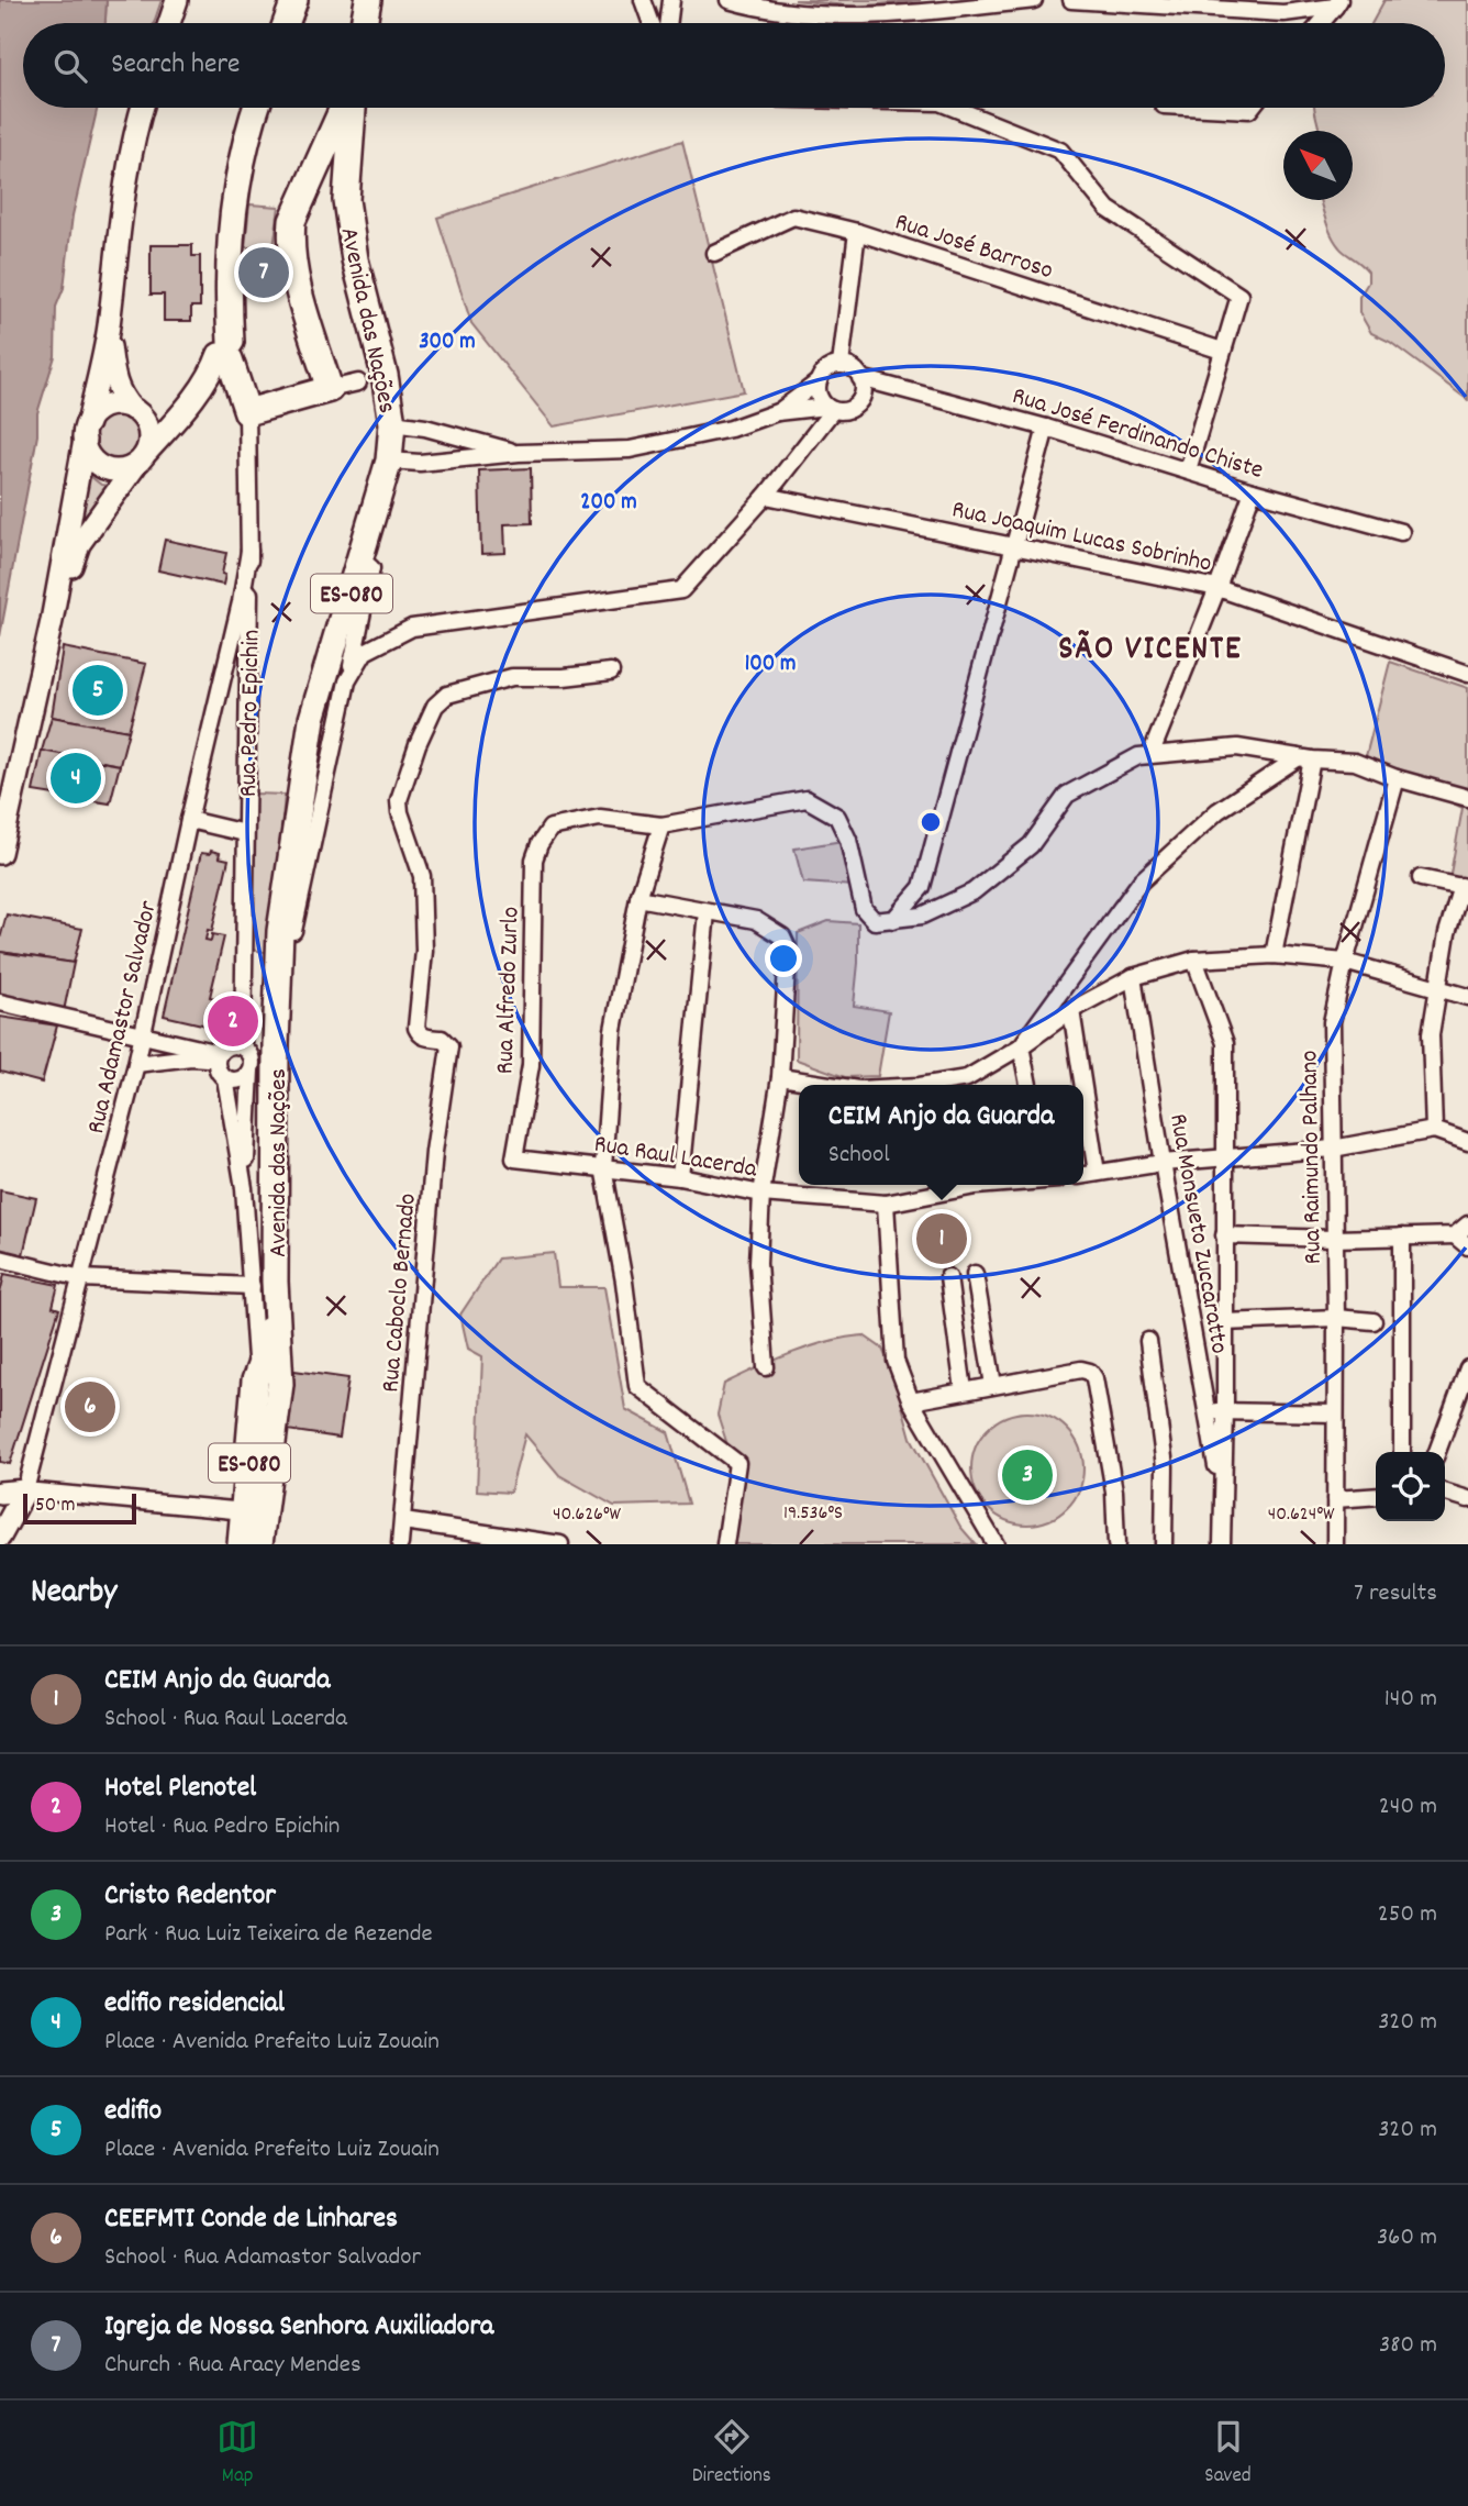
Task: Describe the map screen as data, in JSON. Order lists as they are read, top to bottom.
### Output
{
  "streets": {
    "main road": ["Avenida das Nações", "ES-080", "Rua Pedro Epichin"],
    "street": [
      "Rua José Barroso",
      "Rua José Ferdinando Chiste",
      "Rua Joaquim Lucas Sobrinho",
      "Rua Alfredo Zurlo",
      "Rua Adamastor Salvador",
      "Rua Raul Lacerda",
      "Rua Raimundo Palhano",
      "Rua Monsueto Zuccaratto",
      "Rua Caboclo Bernado"
    ]
  },
  "crossings": [
    ["Avenida das Nações", "ES-080"],
    ["Rua Pedro Epichin", "Rua Adamastor Salvador"],
    ["Rua Alfredo Zurlo", "Rua Raul Lacerda"]
  ],
  "districts": ["SÃO VICENTE"],
  "scale_bar": "50 m",
  "north": "top left",
  "page": {
    "search": "Search here",
    "pins": [
      "7",
      "5",
      "4",
      "2",
      "1",
      "6",
      "3"
    ],
    "popup": ["CEIM Anjo da Guarda", "School"],
    "scale": "50 m",
    "heading": ["Nearby", "7 results"],
    "list": [
      {
        "mark": "1",
        "name": "CEIM Anjo da Guarda",
        "note": "School · Rua Raul Lacerda",
        "value": "140 m"
      },
      {
        "mark": "2",
        "name": "Hotel Plenotel",
        "note": "Hotel · Rua Pedro Epichin",
        "value": "240 m"
      },
      {
        "mark": "3",
        "name": "Cristo Redentor",
        "note": "Park · Rua Luiz Teixeira de Rezende",
        "value": "250 m"
      },
      {
        "mark": "4",
        "name": "edifio residencial",
        "note": "Place · Avenida Prefeito Luiz Zouain",
        "value": "320 m"
      },
      {
        "mark": "5",
        "name": "edifio",
        "note": "Place · Avenida Prefeito Luiz Zouain",
        "value": "320 m"
      },
      {
        "mark": "6",
        "name": "CEEFMTI Conde de Linhares",
        "note": "School · Rua Adamastor Salvador",
        "value": "360 m"
      },
      {
        "mark": "7",
        "name": "Igreja de Nossa Senhora Auxiliadora",
        "note": "Church · Rua Aracy Mendes",
        "value": "380 m"
      }
    ],
    "nav": ["Map", "Directions", "Saved"]
  },
  "coordinates": ["19.536°S", "40.626°W", "40.624°W"],
  "rings": ["300 m", "200 m", "100 m"]
}
